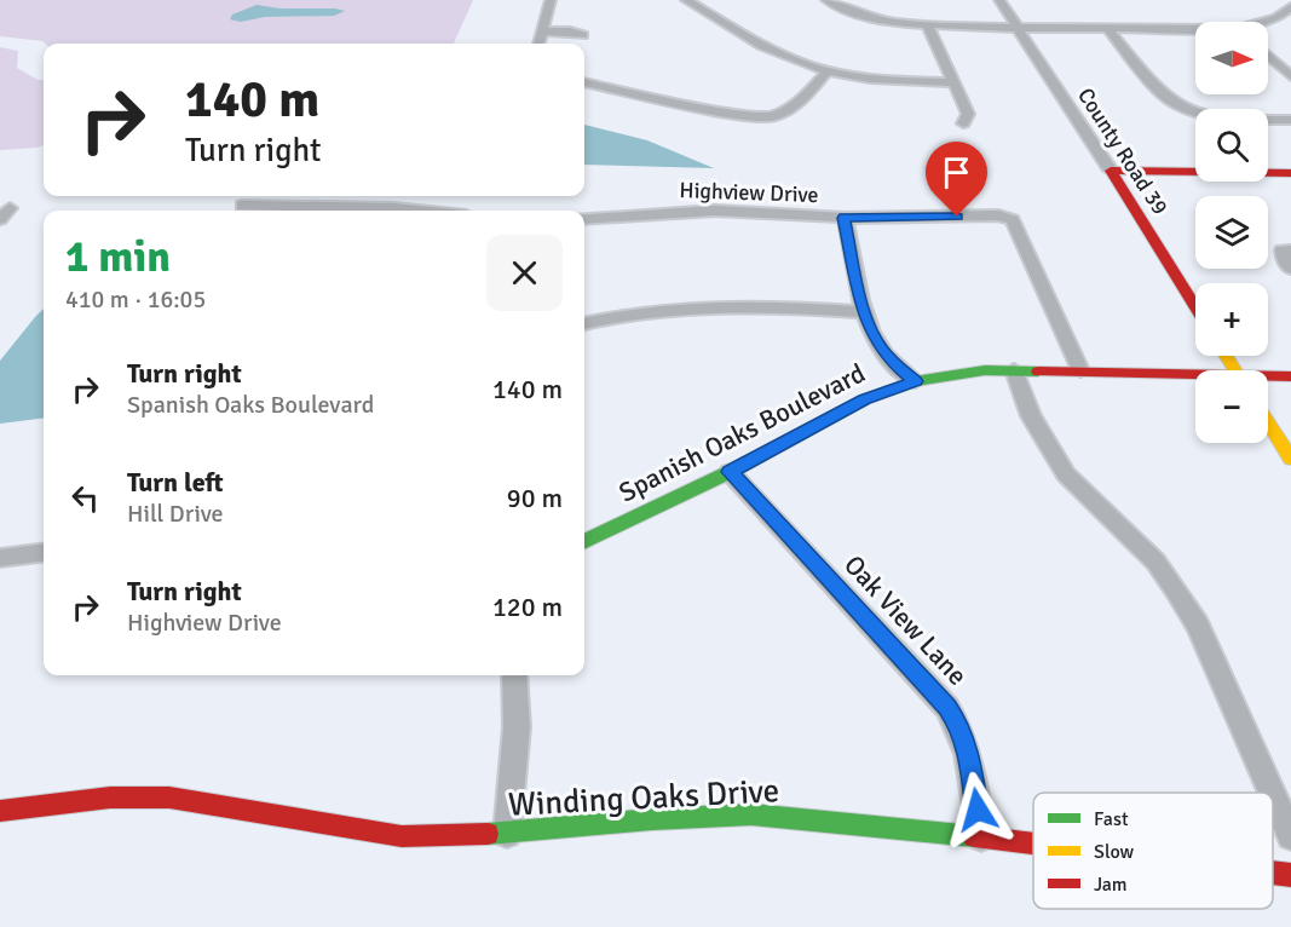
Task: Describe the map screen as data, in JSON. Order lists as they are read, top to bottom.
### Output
{
  "streets": {
    "street": [
      "County Road 39",
      "Highview Drive",
      "Spanish Oaks Boulevard",
      "Oak View Lane",
      "Winding Oaks Drive"
    ]
  },
  "crossings": [
    ["Highview Drive", "Spanish Oaks Boulevard"],
    ["Spanish Oaks Boulevard", "Oak View Lane"],
    ["Oak View Lane", "Winding Oaks Drive"]
  ],
  "legend": ["Fast", "Slow", "Jam"],
  "north": "right",
  "page": {
    "map_buttons": ["+", "−"],
    "turn": ["140 m", "Turn right"],
    "heading": ["1 min", "410 m · 16:05"],
    "list": [
      {
        "name": "Turn right",
        "note": "Spanish Oaks Boulevard",
        "value": "140 m"
      },
      {
        "name": "Turn left",
        "note": "Hill Drive",
        "value": "90 m"
      },
      {
        "name": "Turn right",
        "note": "Highview Drive",
        "value": "120 m"
      }
    ]
  }
}
